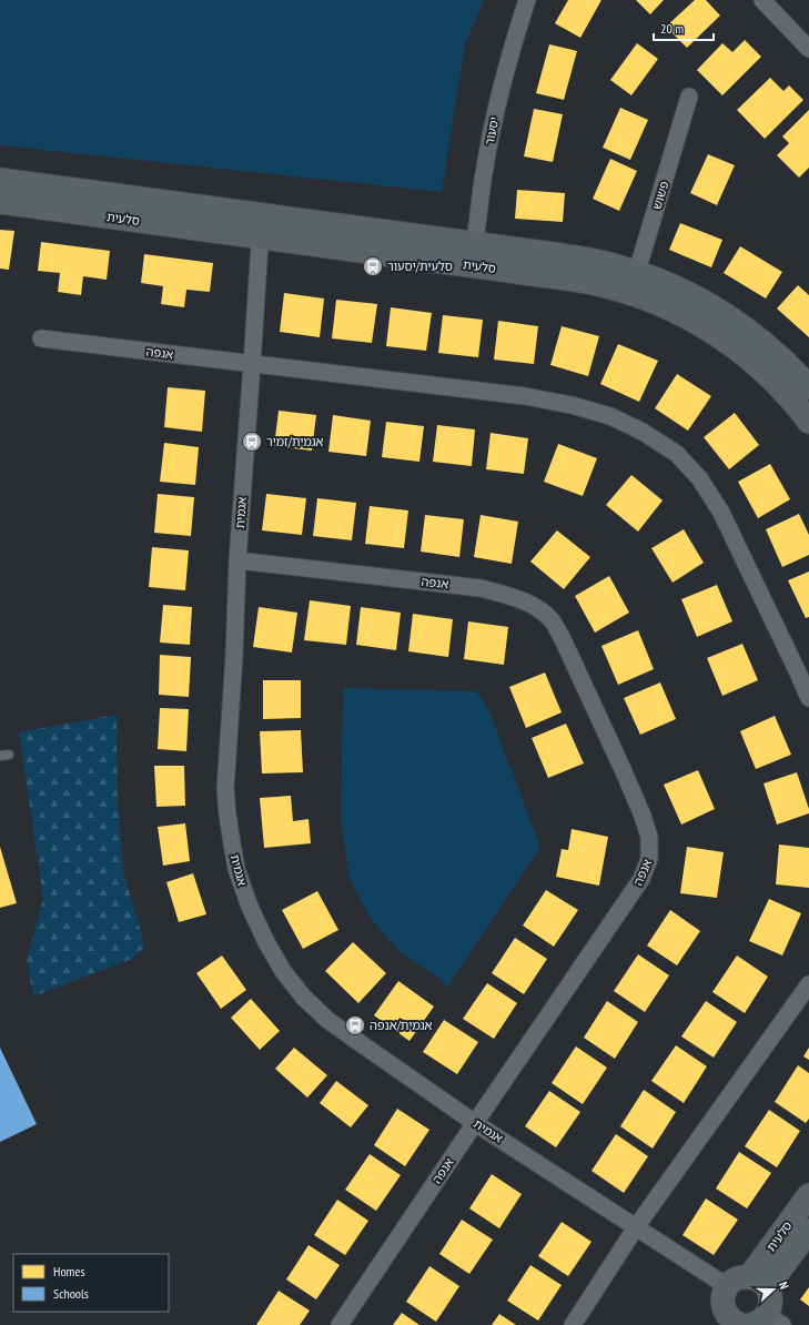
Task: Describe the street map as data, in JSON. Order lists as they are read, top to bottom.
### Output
{
  "streets": {
    "street": [
      "יסעור",
      "פשוש",
      "סלעית",
      "אנפה",
      "אגמית"
    ]
  },
  "crossings": [
    ["יסעור", "סלעית"],
    ["פשוש", "סלעית"],
    ["סלעית", "אגמית"],
    ["אנפה", "אגמית"]
  ],
  "places": {
    "bus stop": ["סלעית/יסעור", "אגמית/זמיר", "אגמית/אנפה"]
  },
  "legend": ["Homes", "Schools"],
  "scale_bar": "20 m",
  "north": "right"
}
